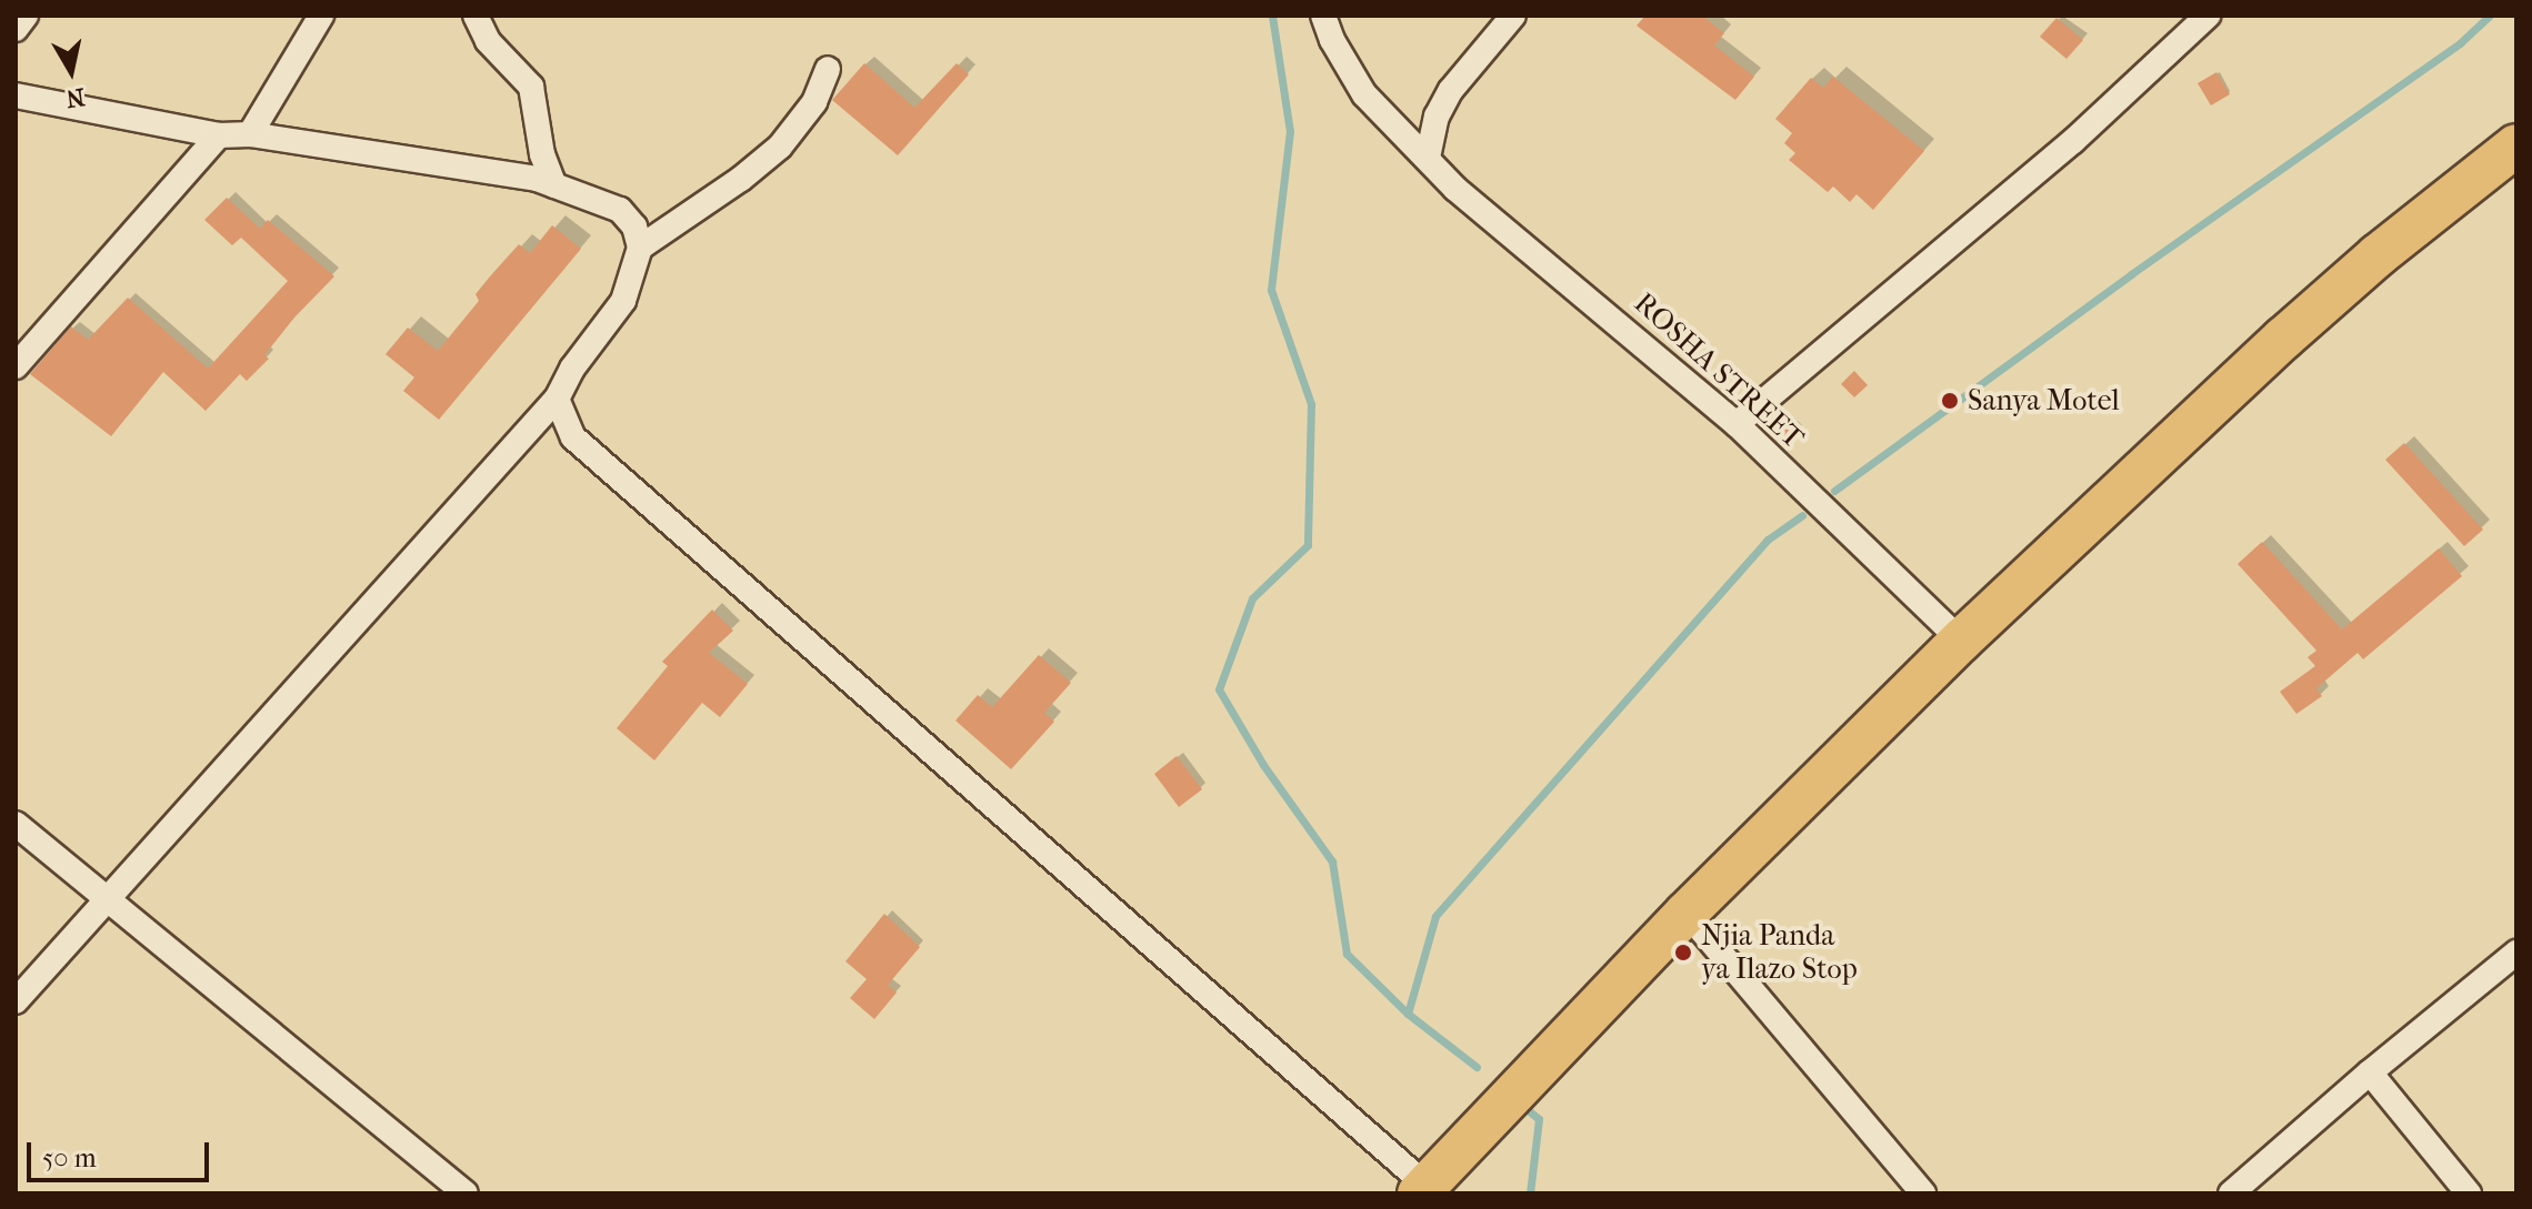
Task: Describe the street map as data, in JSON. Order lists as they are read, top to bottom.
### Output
{
  "streets": {
    "street": ["ROSHA STREET"]
  },
  "places": ["Sanya Motel", "Njia Panda ya Ilazo Stop"],
  "scale_bar": "50 m",
  "north": "bottom"
}
